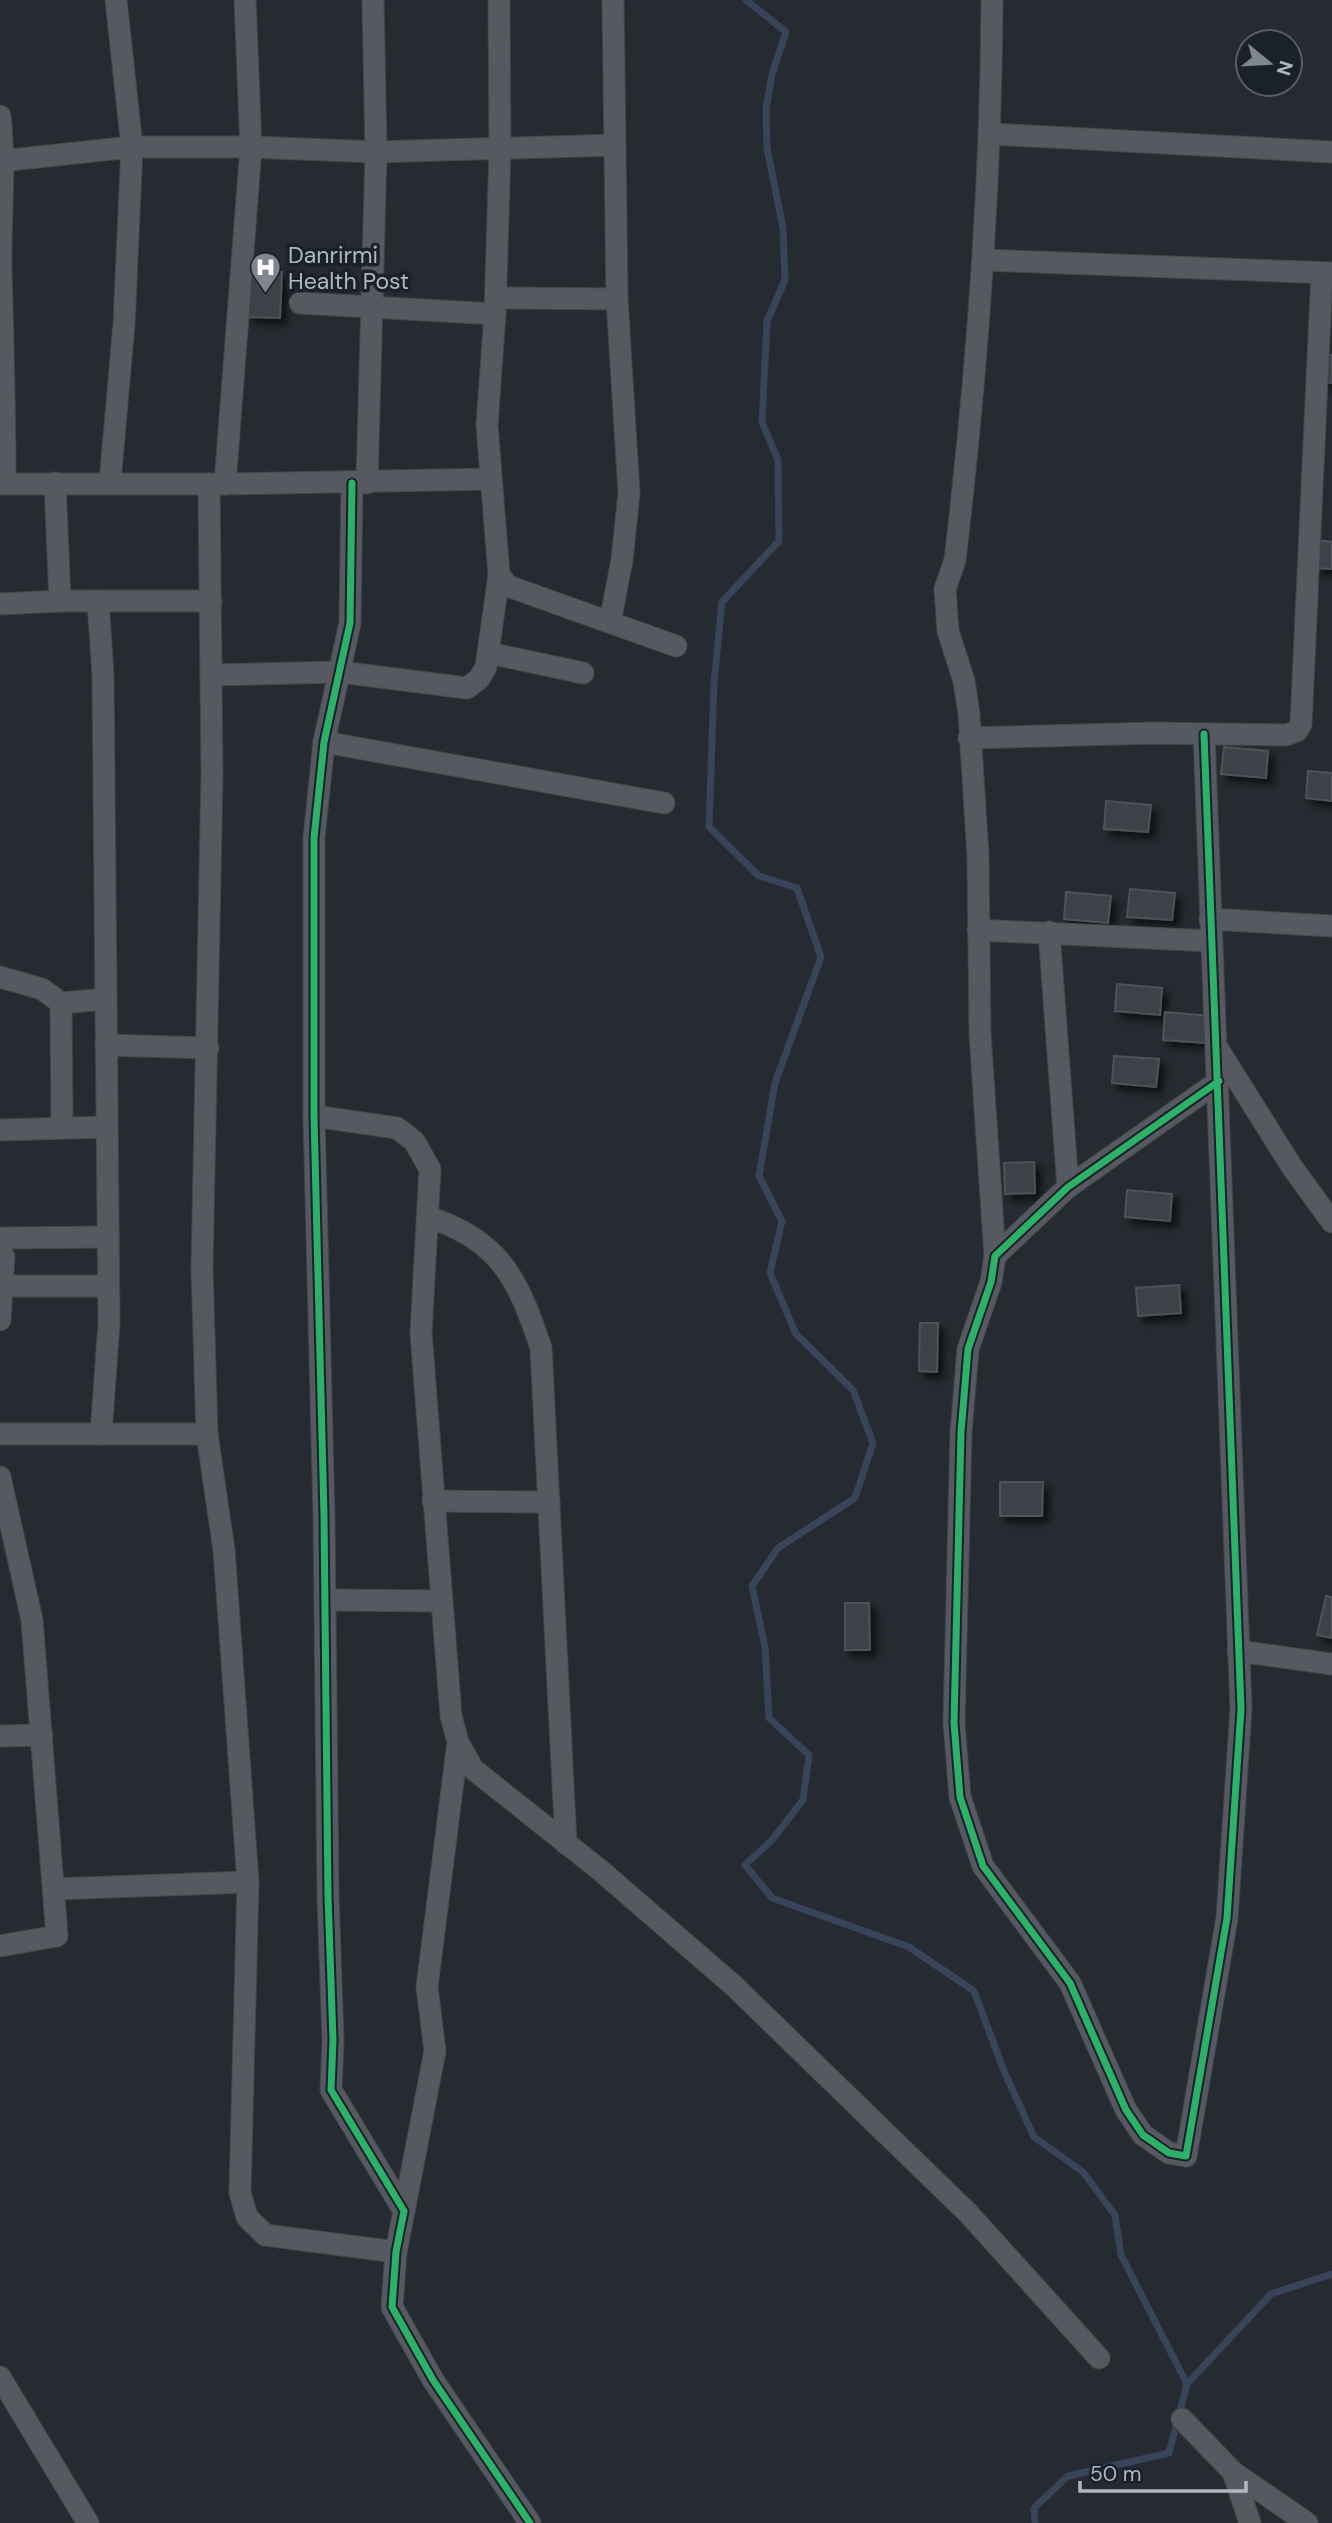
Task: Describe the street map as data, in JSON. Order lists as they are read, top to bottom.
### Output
{
  "places": {
    "hospital": ["Danrirmi Health Post"]
  },
  "scale_bar": "50 m",
  "north": "right"
}
